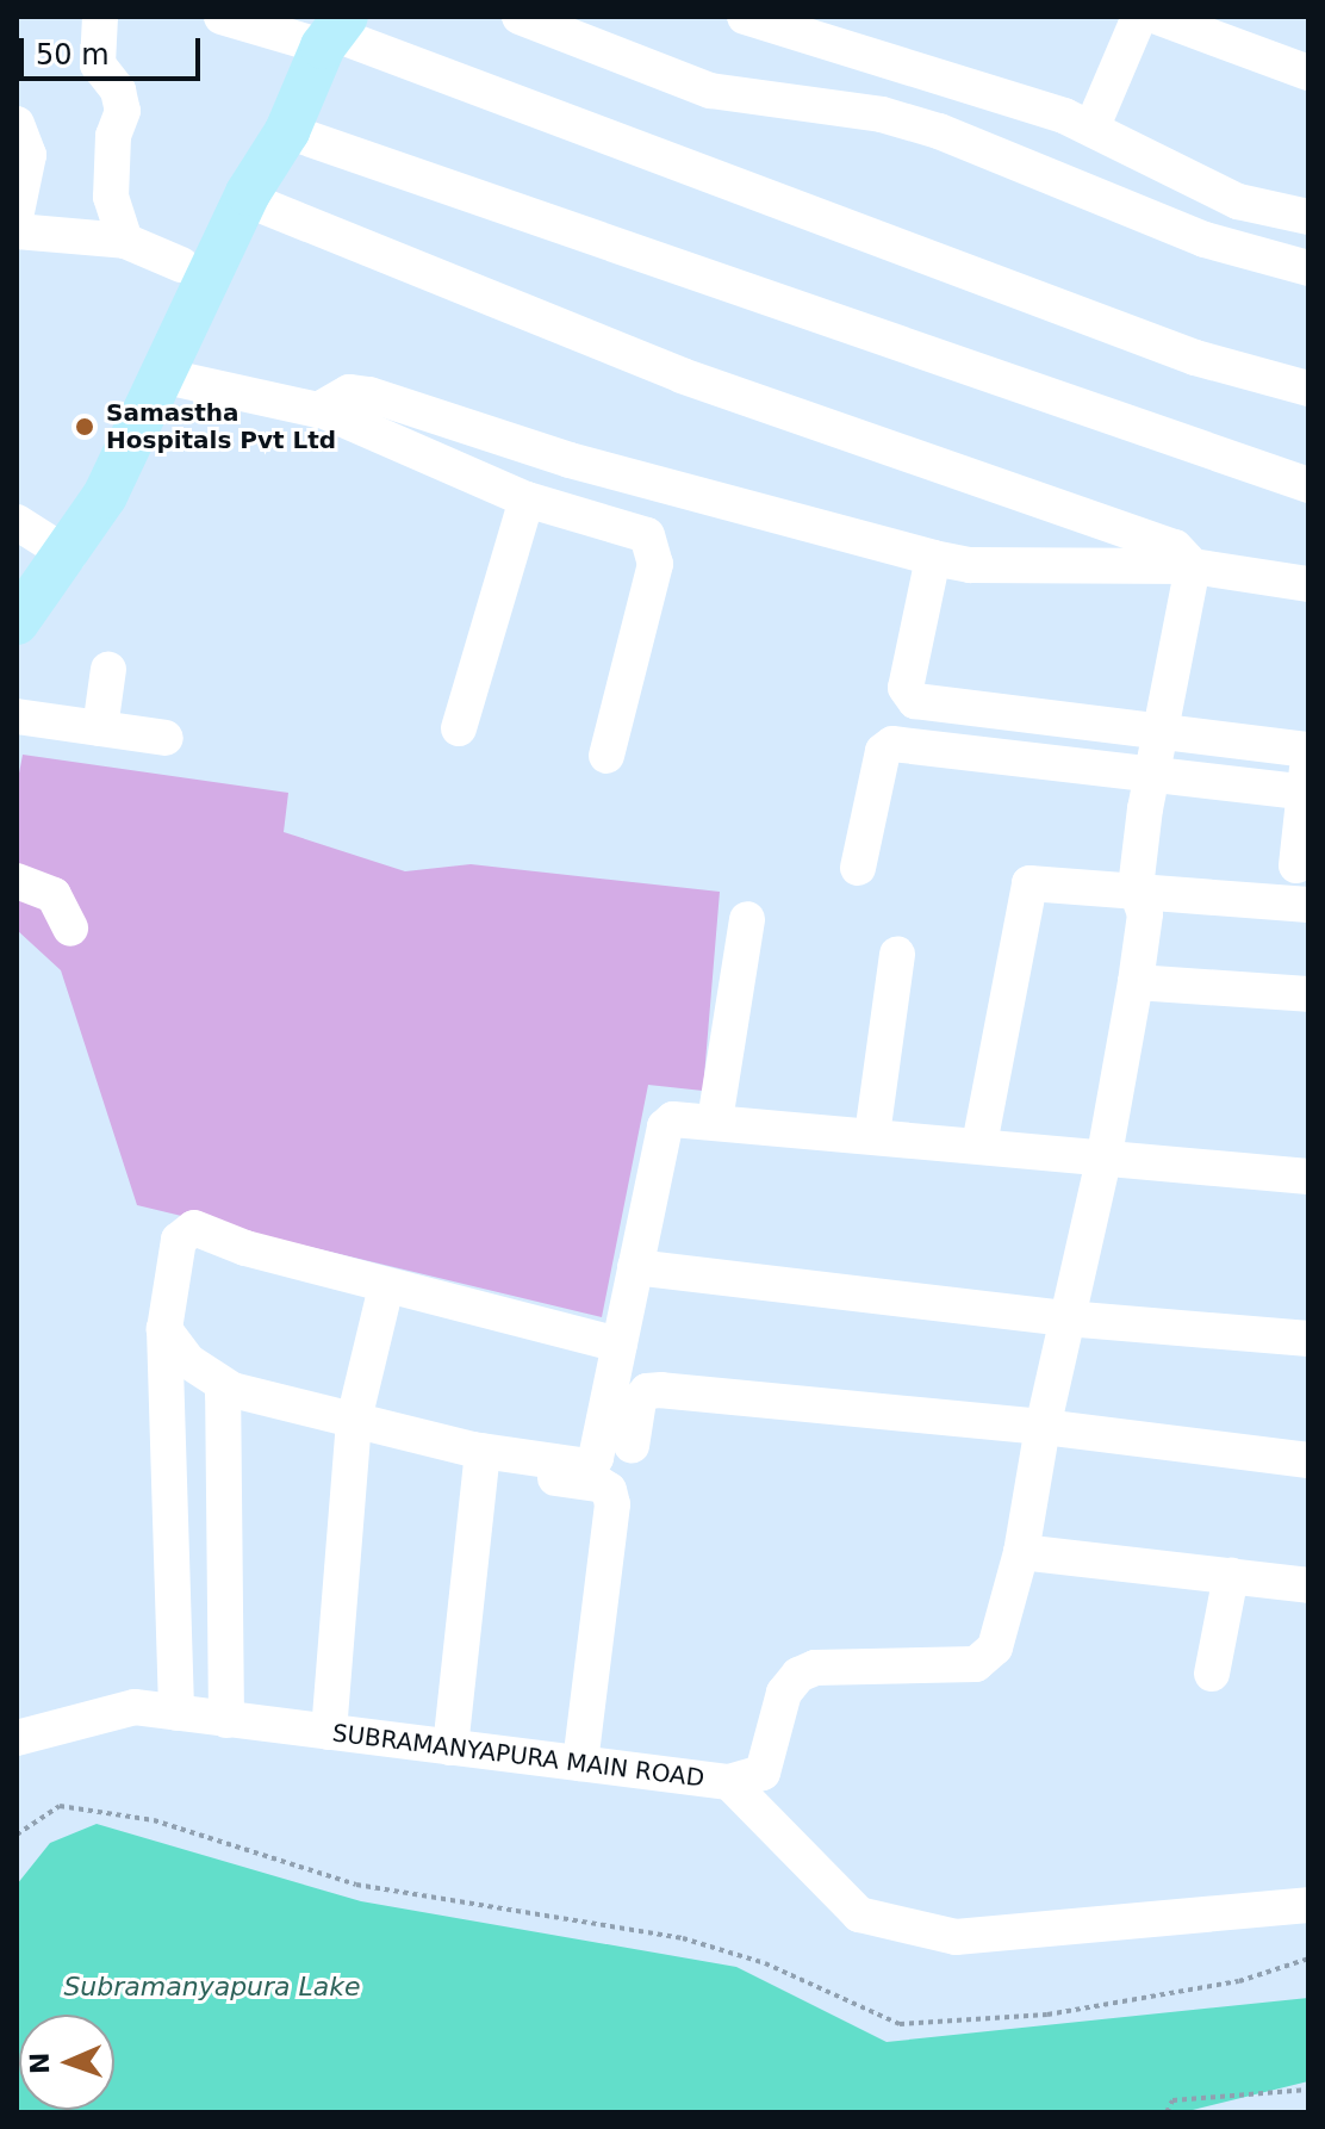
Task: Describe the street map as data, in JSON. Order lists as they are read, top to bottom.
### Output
{
  "streets": {
    "street": ["SUBRAMANYAPURA MAIN ROAD"]
  },
  "water": ["Subramanyapura Lake"],
  "places": ["Samastha Hospitals Pvt Ltd"],
  "scale_bar": "50 m",
  "north": "left"
}
